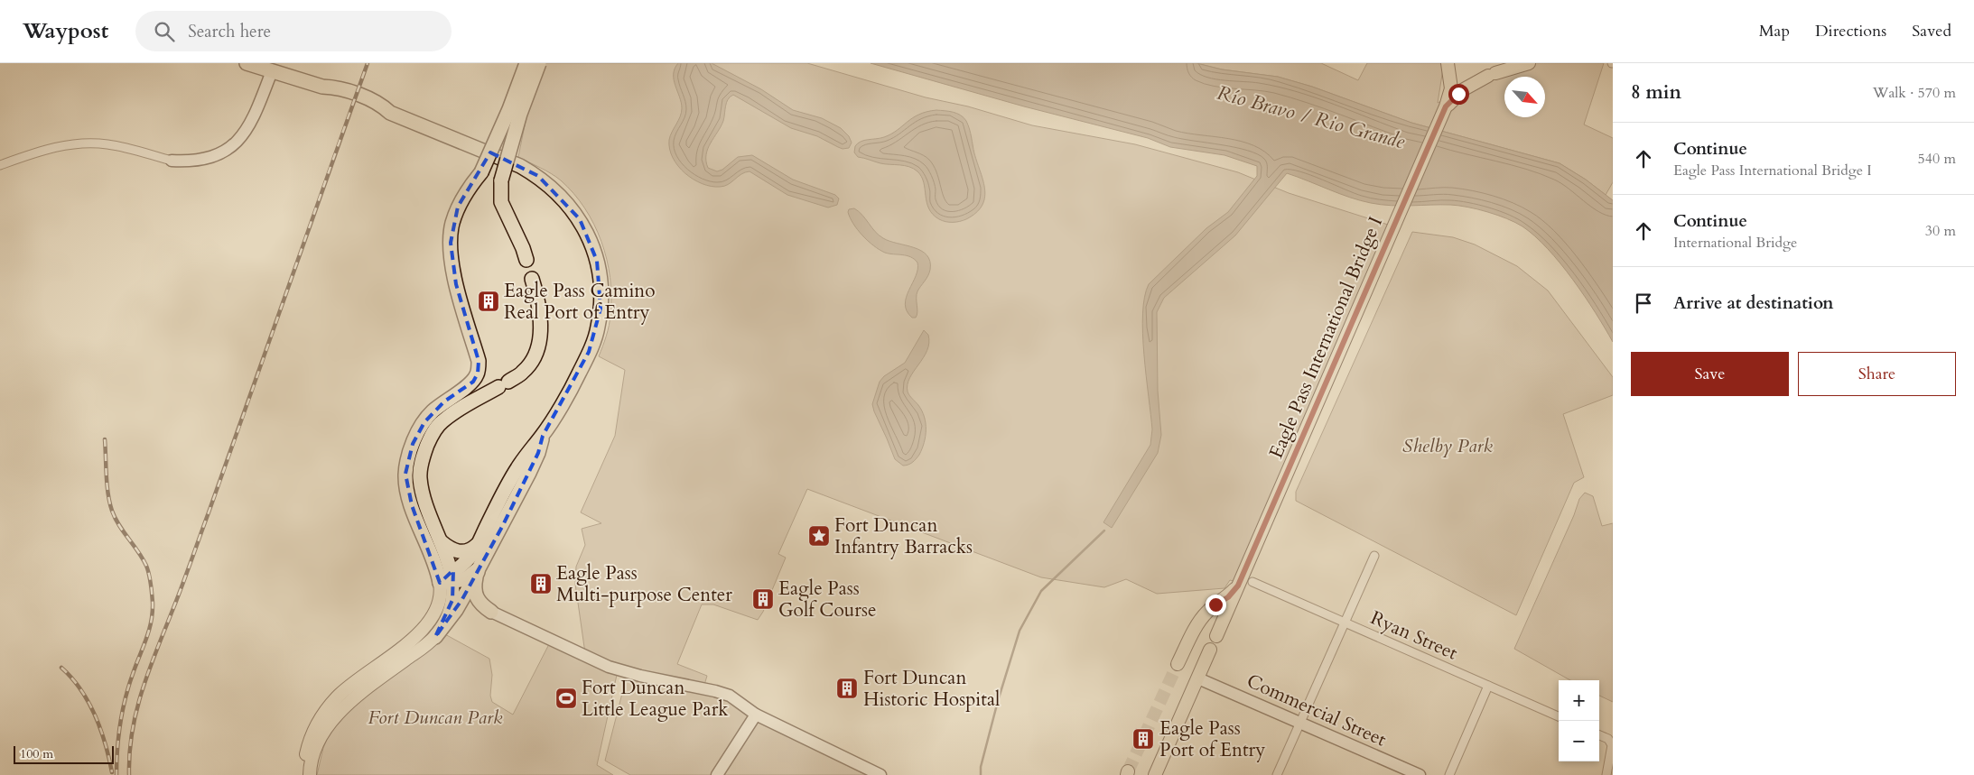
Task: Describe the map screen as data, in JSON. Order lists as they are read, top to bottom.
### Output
{
  "streets": {
    "main road": ["Eagle Pass International Bridge I"],
    "street": ["Ryan Street", "Commercial Street"]
  },
  "water": ["Río Bravo / Rio Grande"],
  "parks": ["Shelby Park", "Fort Duncan Park"],
  "places": {
    "building": [
      "Eagle Pass Camino Real Port of Entry",
      "Eagle Pass Multi-purpose Center",
      "Eagle Pass Golf Course",
      "Fort Duncan Historic Hospital",
      "Eagle Pass Port of Entry"
    ],
    "place": ["Fort Duncan Infantry Barracks"],
    "sports": ["Fort Duncan Little League Park"]
  },
  "scale_bar": "100 m",
  "north": "bottom right",
  "page": {
    "header": "Waypost",
    "search": "Search here",
    "nav": ["Map", "Directions", "Saved"],
    "heading": ["8 min", "Walk · 570 m"],
    "list": [
      ["Continue", "Eagle Pass International Bridge I", "540 m"],
      ["Continue", "International Bridge", "30 m"],
      "Arrive at destination"
    ],
    "buttons": ["Save", "Share"],
    "map_buttons": ["+", "−"],
    "scale": "100 m"
  }
}
